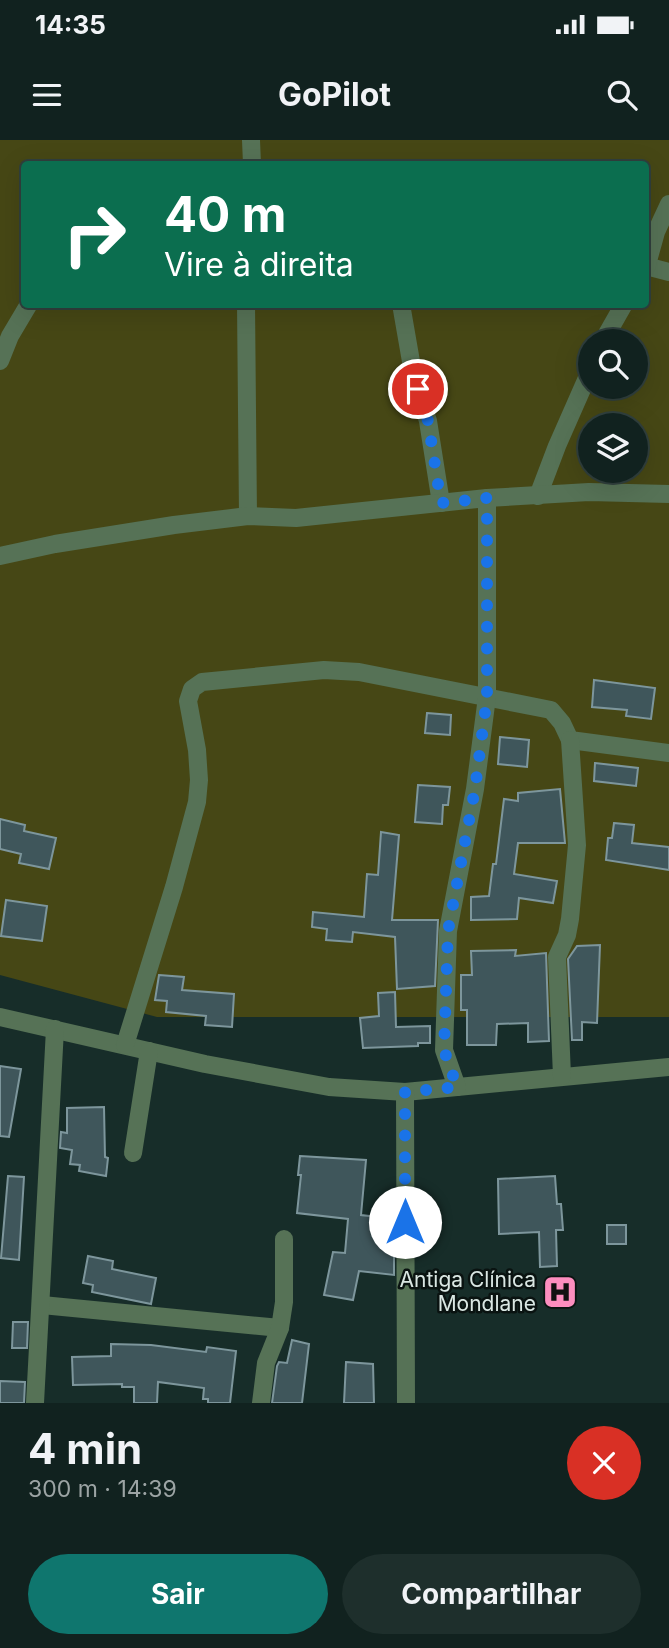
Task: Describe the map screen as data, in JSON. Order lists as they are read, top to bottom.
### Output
{
  "places": {
    "hospital": ["Antiga Clínica Mondlane"]
  },
  "page": {
    "status": "14:35",
    "header": "GoPilot",
    "turn": ["40 m", "Vire à direita"],
    "heading": ["4 min", "300 m · 14:39"],
    "buttons": ["Sair", "Compartilhar"]
  }
}
